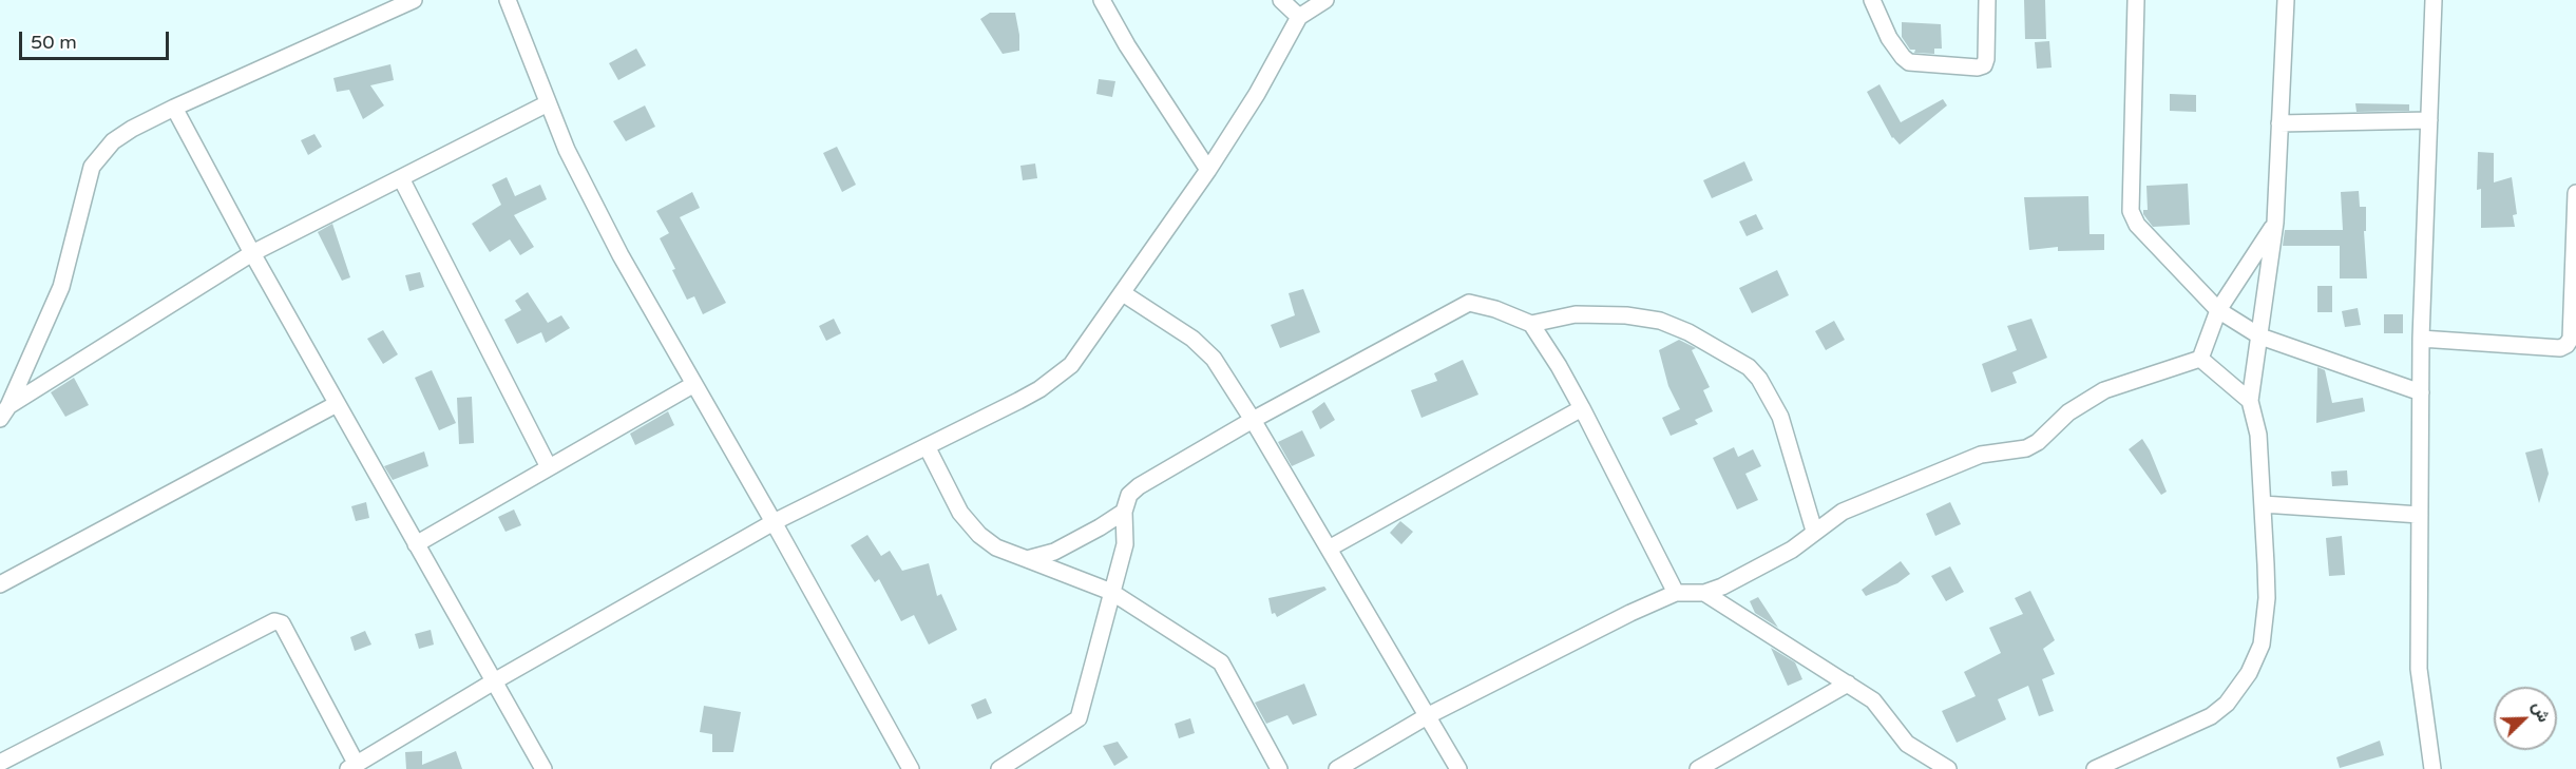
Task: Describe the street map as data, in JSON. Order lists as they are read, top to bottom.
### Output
{
  "scale_bar": "50 m",
  "north": "top right"
}
